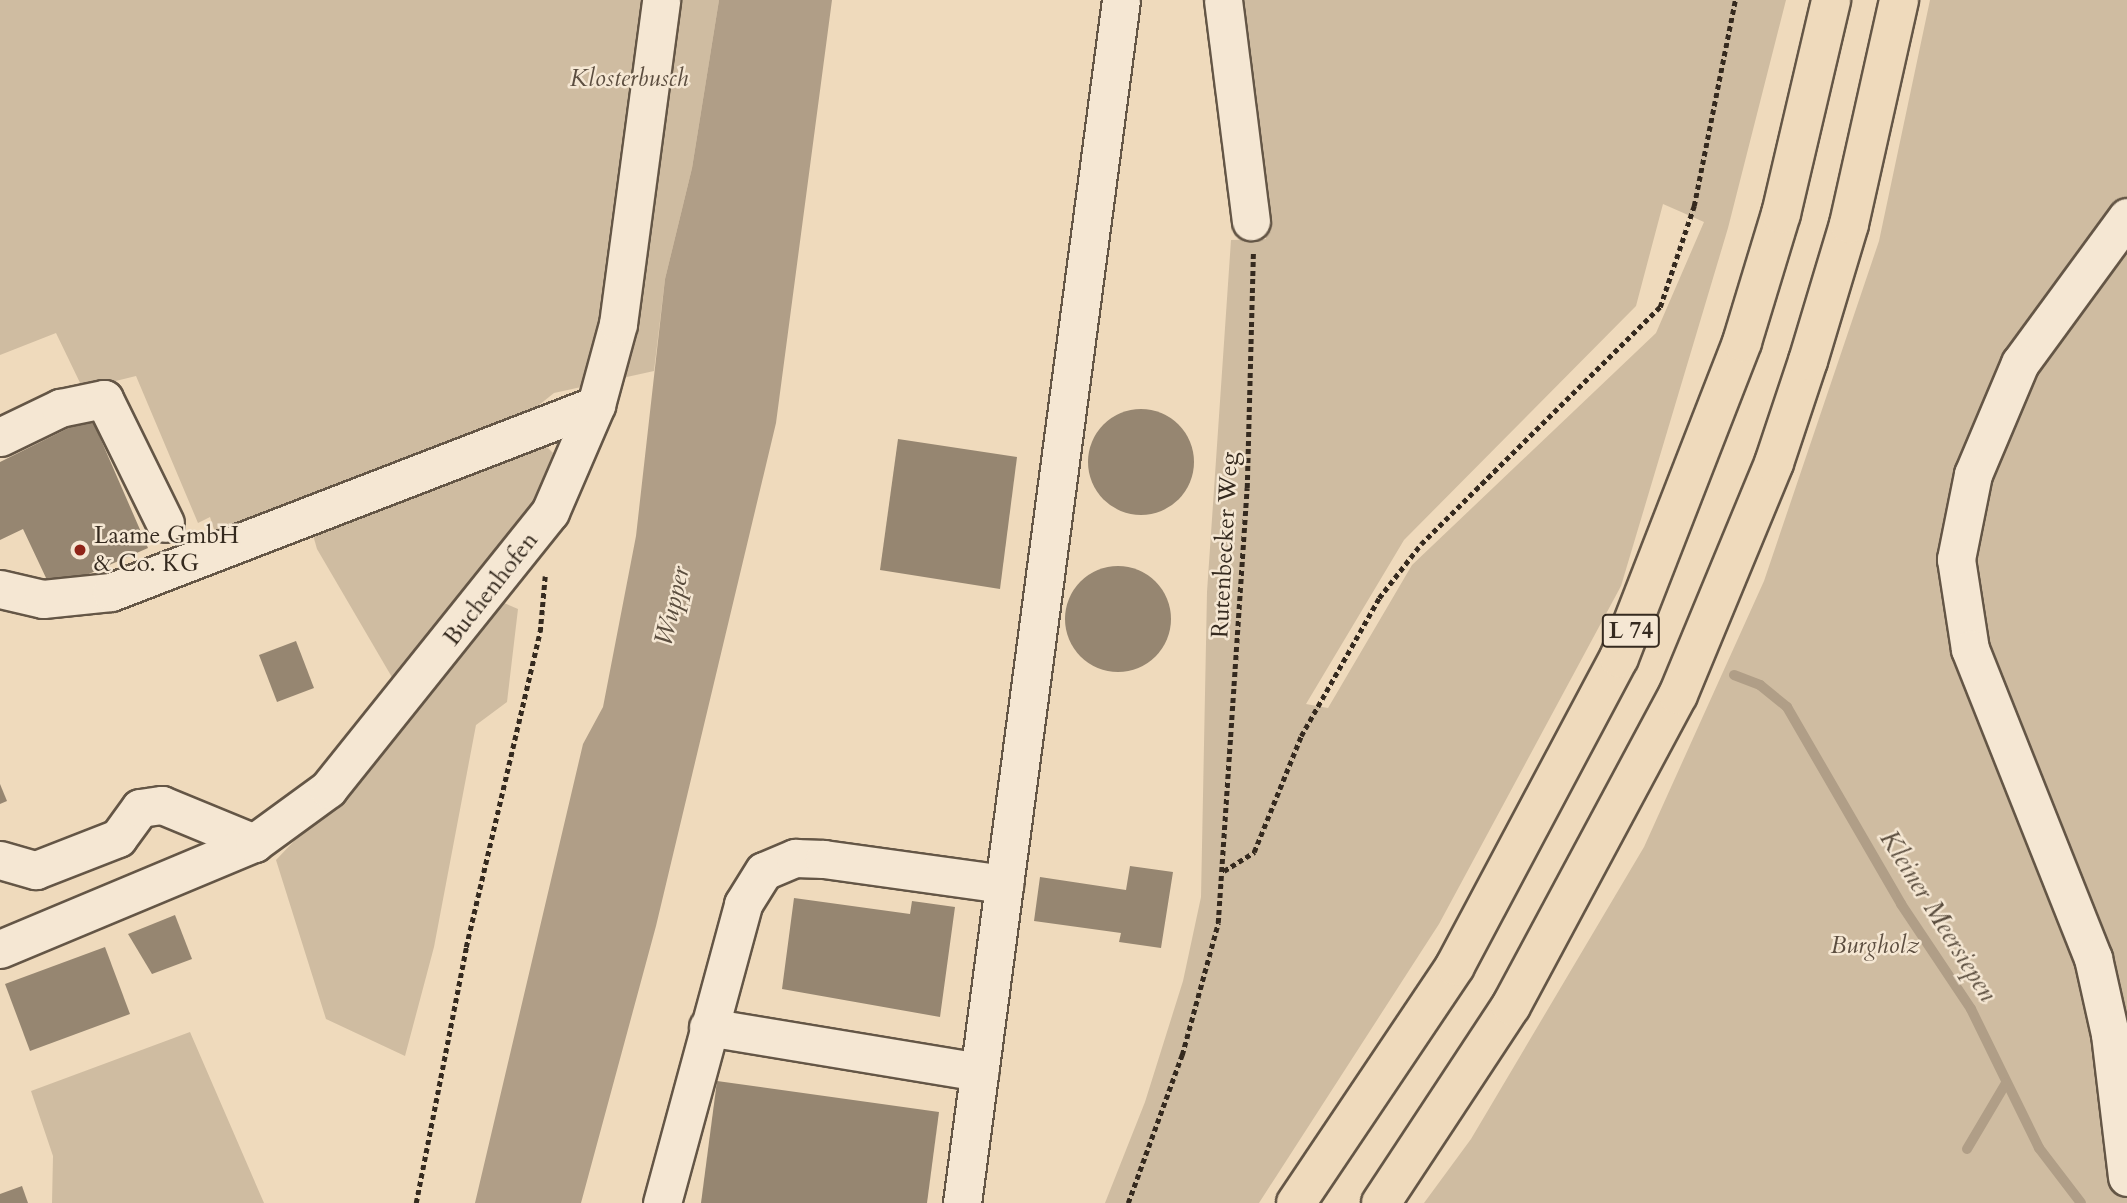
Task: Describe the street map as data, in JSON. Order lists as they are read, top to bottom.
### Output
{
  "streets": {
    "highway": ["L 74"],
    "lane": ["Buchenhofen"],
    "path": ["Rutenbecker Weg"]
  },
  "water": ["Wupper", "Kleiner Meersiepen"],
  "parks": ["Klosterbusch", "Burgholz"],
  "places": ["Laame GmbH & Co. KG"]
}
